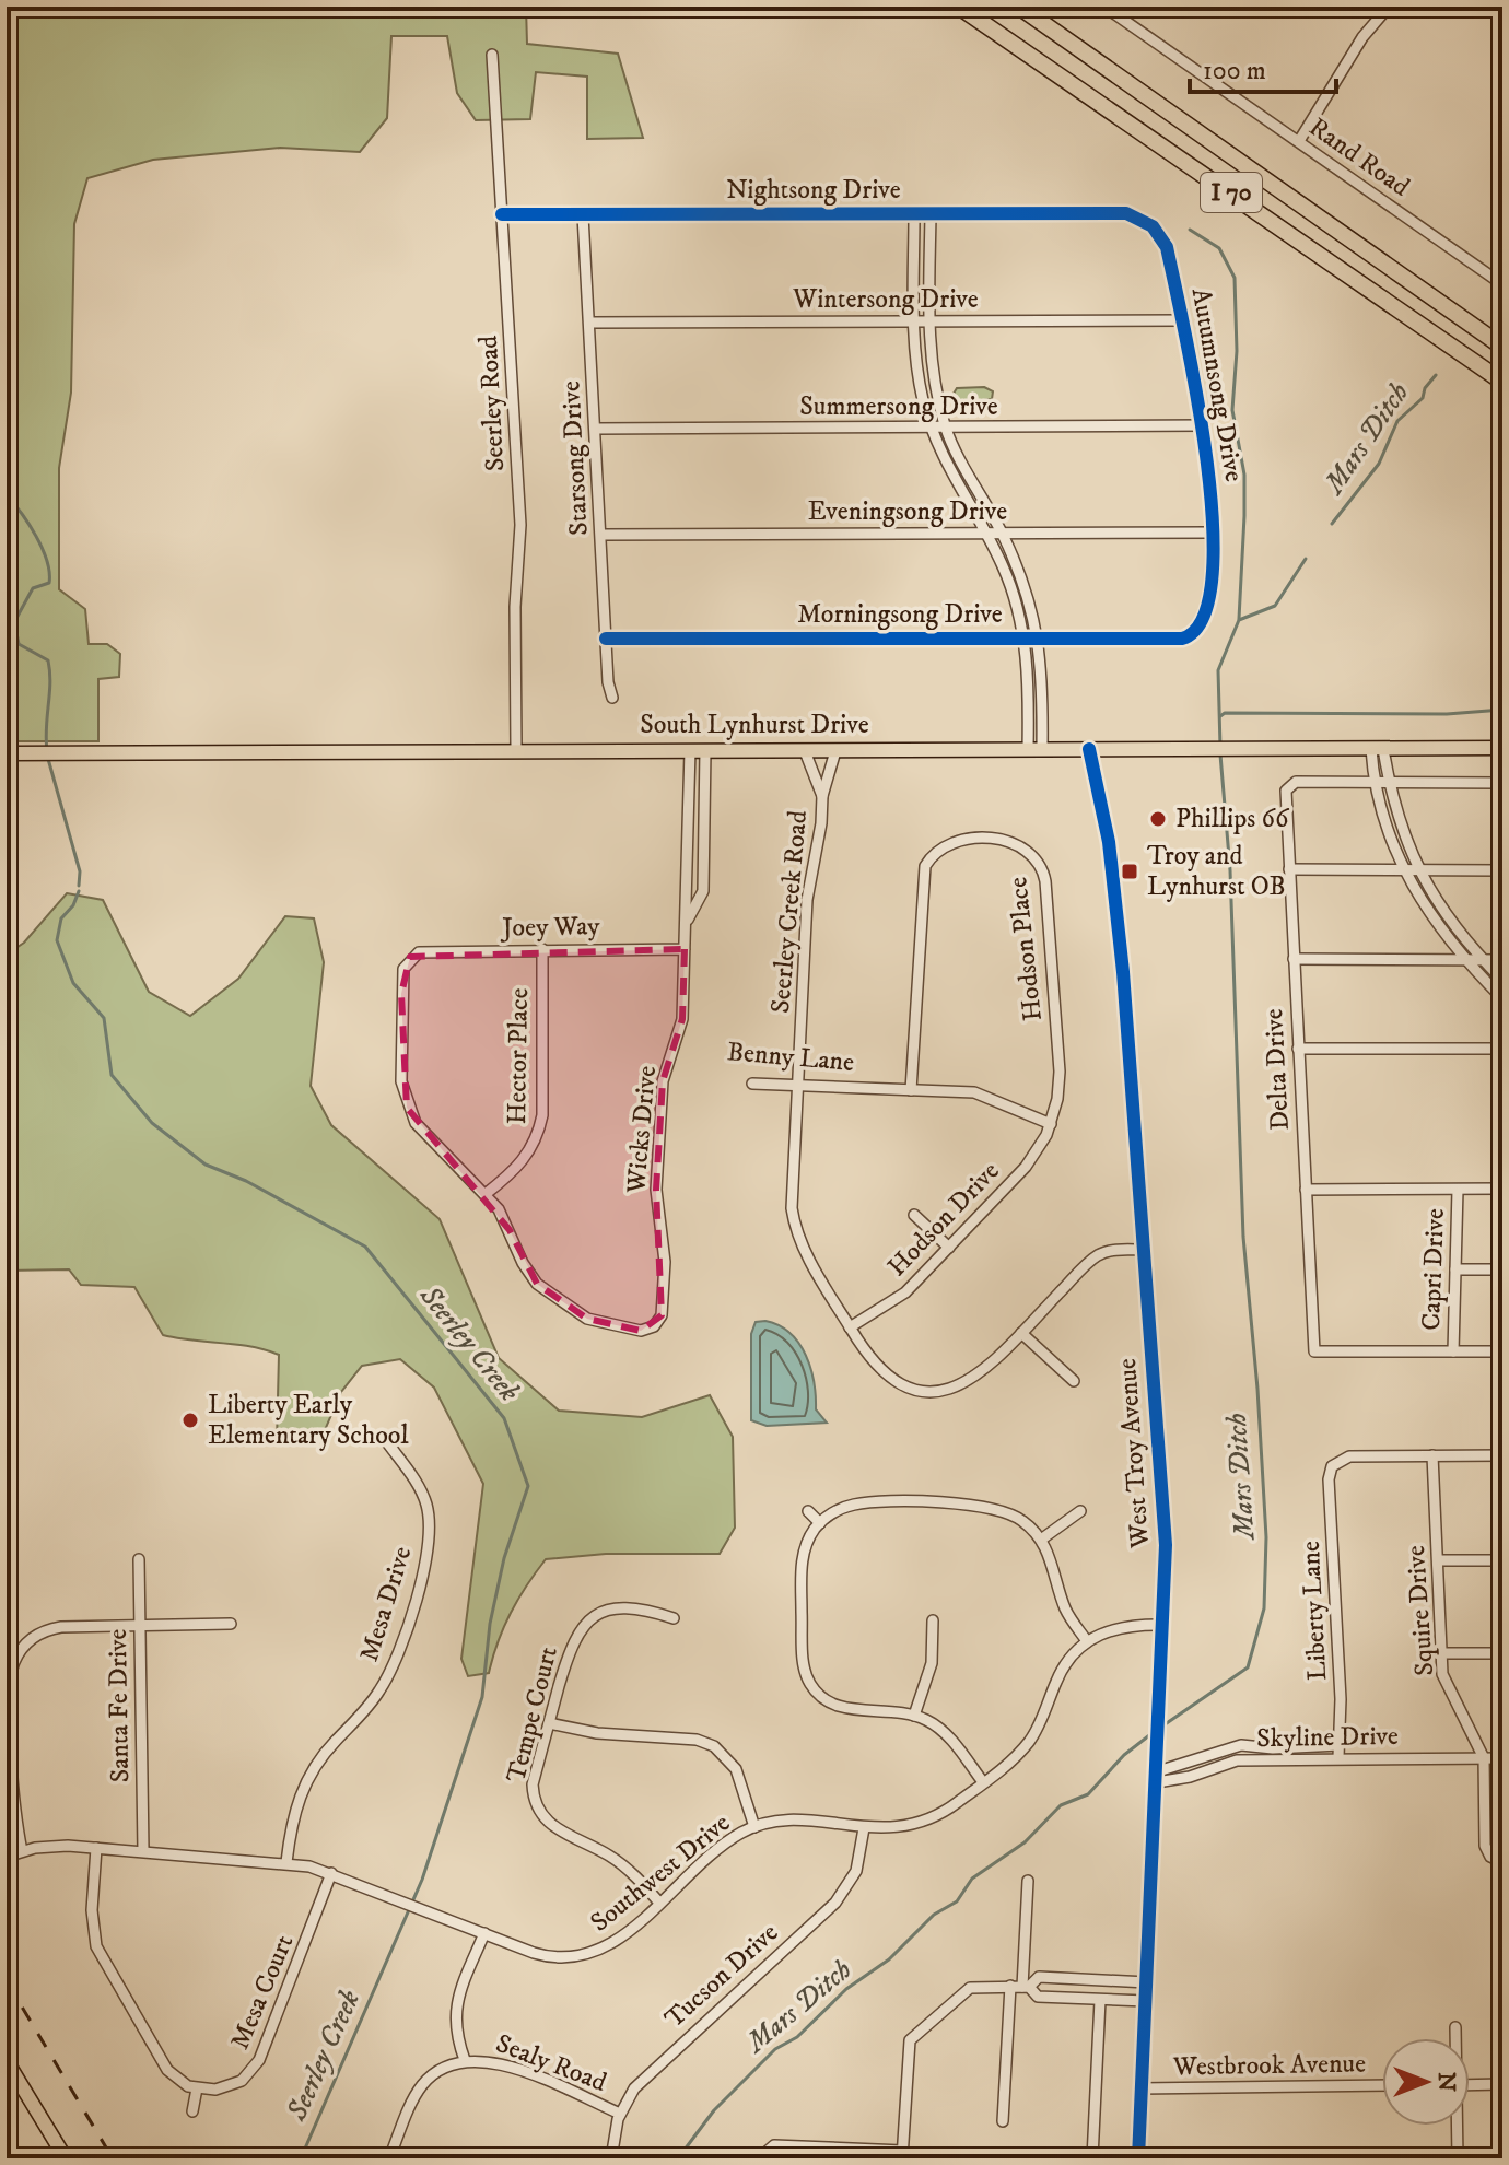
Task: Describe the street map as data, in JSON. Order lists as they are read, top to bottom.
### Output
{
  "streets": {
    "highway": ["I 70"],
    "main road": ["South Lynhurst Drive"],
    "street": [
      "Rand Road",
      "Nightsong Drive",
      "Wintersong Drive",
      "Autumnsong Drive",
      "Seerley Road",
      "Summersong Drive",
      "Starsong Drive",
      "Eveningsong Drive",
      "Morningsong Drive",
      "Seerley Creek Road",
      "Joey Way",
      "Hodson Place",
      "Hector Place",
      "Benny Lane",
      "Delta Drive",
      "Wicks Drive",
      "Hodson Drive",
      "Capri Drive",
      "West Troy Avenue",
      "Mesa Drive",
      "Liberty Lane",
      "Squire Drive",
      "Santa Fe Drive",
      "Tempe Court",
      "Skyline Drive",
      "Southwest Drive",
      "Tucson Drive",
      "Mesa Court",
      "Sealy Road",
      "Westbrook Avenue"
    ]
  },
  "crossings": [
    ["Nightsong Drive", "Autumnsong Drive"],
    ["Nightsong Drive", "Seerley Road"],
    ["Nightsong Drive", "Starsong Drive"],
    ["Wintersong Drive", "Autumnsong Drive"],
    ["Wintersong Drive", "Starsong Drive"],
    ["Autumnsong Drive", "Summersong Drive"],
    ["Autumnsong Drive", "Eveningsong Drive"],
    ["Autumnsong Drive", "Morningsong Drive"],
    ["Seerley Road", "South Lynhurst Drive"],
    ["Summersong Drive", "Starsong Drive"],
    ["Starsong Drive", "Eveningsong Drive"],
    ["Starsong Drive", "Morningsong Drive"],
    ["South Lynhurst Drive", "Seerley Creek Road"],
    ["South Lynhurst Drive", "Wicks Drive"],
    ["South Lynhurst Drive", "West Troy Avenue"],
    ["Seerley Creek Road", "Benny Lane"],
    ["Seerley Creek Road", "Hodson Drive"],
    ["Seerley Creek Road", "West Troy Avenue"],
    ["Joey Way", "Hector Place"],
    ["Joey Way", "Wicks Drive"],
    ["Hodson Place", "Benny Lane"],
    ["Hodson Place", "Hodson Drive"],
    ["Hector Place", "Wicks Drive"],
    ["Benny Lane", "Hodson Drive"],
    ["Delta Drive", "Capri Drive"],
    ["West Troy Avenue", "Skyline Drive"],
    ["West Troy Avenue", "Westbrook Avenue"],
    ["Mesa Drive", "Southwest Drive"],
    ["Liberty Lane", "Squire Drive"],
    ["Liberty Lane", "Skyline Drive"],
    ["Squire Drive", "Skyline Drive"],
    ["Santa Fe Drive", "Southwest Drive"],
    ["Tempe Court", "Southwest Drive"],
    ["Southwest Drive", "Tucson Drive"],
    ["Southwest Drive", "Mesa Court"],
    ["Tucson Drive", "Sealy Road"]
  ],
  "water": ["Mars Ditch", "Seerley Creek"],
  "places": {
    "other": ["Phillips 66", "Liberty Early Elementary School"],
    "transit": ["Troy and Lynhurst OB"]
  },
  "scale_bar": "100 m",
  "north": "right"
}
